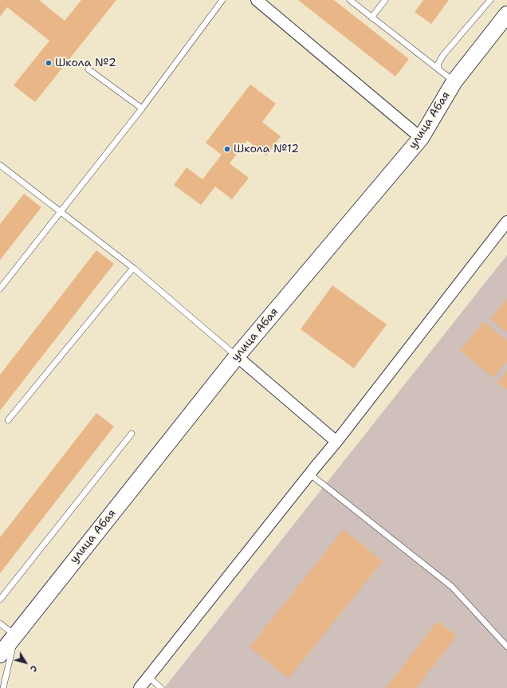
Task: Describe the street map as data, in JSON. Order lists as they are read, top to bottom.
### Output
{
  "streets": {
    "street": ["улица Абая"]
  },
  "places": ["Школа №2", "Школа №12"],
  "north": "bottom right"
}
